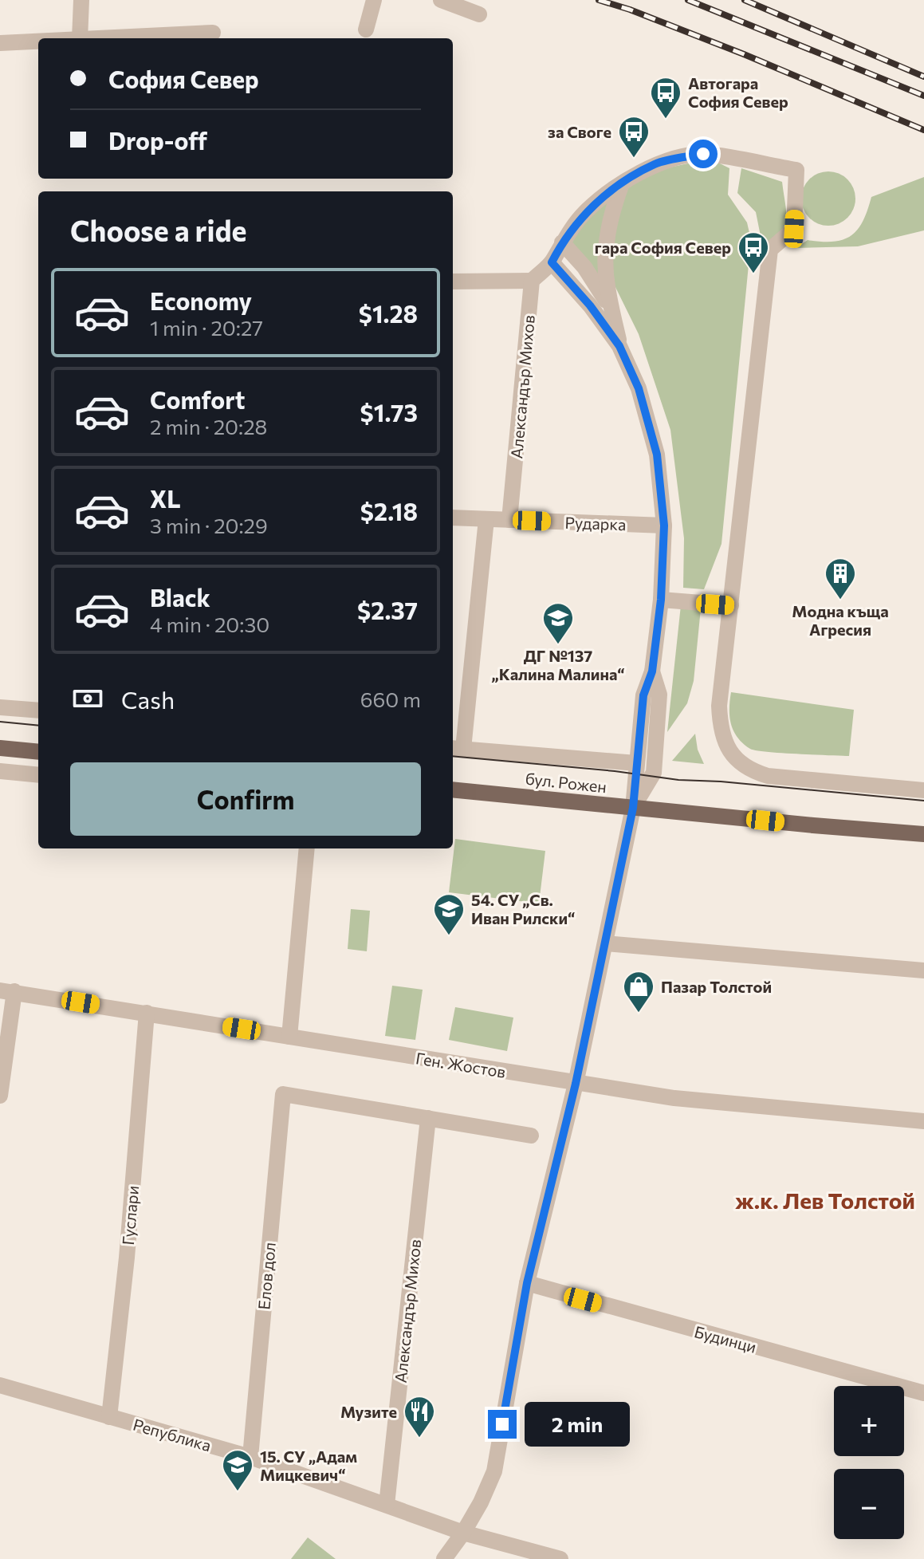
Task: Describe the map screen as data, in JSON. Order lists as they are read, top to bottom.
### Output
{
  "streets": {
    "main road": ["бул. Рожен"],
    "street": [
      "Александър Михов",
      "Рударка",
      "Ген. Жостов",
      "Гуслари",
      "Елов дол",
      "Будинци",
      "Република"
    ]
  },
  "crossings": [
    ["Александър Михов", "Рударка"],
    ["Александър Михов", "Елов дол"],
    ["Александър Михов", "Република"],
    ["Ген. Жостов", "Гуслари"],
    ["Гуслари", "Република"],
    ["Елов дол", "Република"]
  ],
  "districts": ["ж.к. Лев Толстой"],
  "places": {
    "bus stop": ["Автогара София Север", "за Своге", "гара София Север"],
    "building": ["Модна къща Агресия"],
    "school or university": ["ДГ №137 „Калина Малина“", "54. СУ „Св. Иван Рилски“", "15. СУ „Адам Мицкевич“"],
    "shop": ["Пазар Толстой"],
    "restaurant": ["Музите"]
  },
  "page": {
    "banner": ["София Север", "Drop-off"],
    "heading": "Choose a ride",
    "list": [
      {
        "name": "Economy",
        "note": "1 min · 20:27",
        "value": "$1.28"
      },
      {
        "name": "Comfort",
        "note": "2 min · 20:28",
        "value": "$1.73"
      },
      {
        "name": "XL",
        "note": "3 min · 20:29",
        "value": "$2.18"
      },
      {
        "name": "Black",
        "note": "4 min · 20:30",
        "value": "$2.37"
      }
    ],
    "pay": ["Cash", "660 m"],
    "buttons": "Confirm",
    "map_buttons": ["+", "−"],
    "bubble": "2 min"
  }
}
